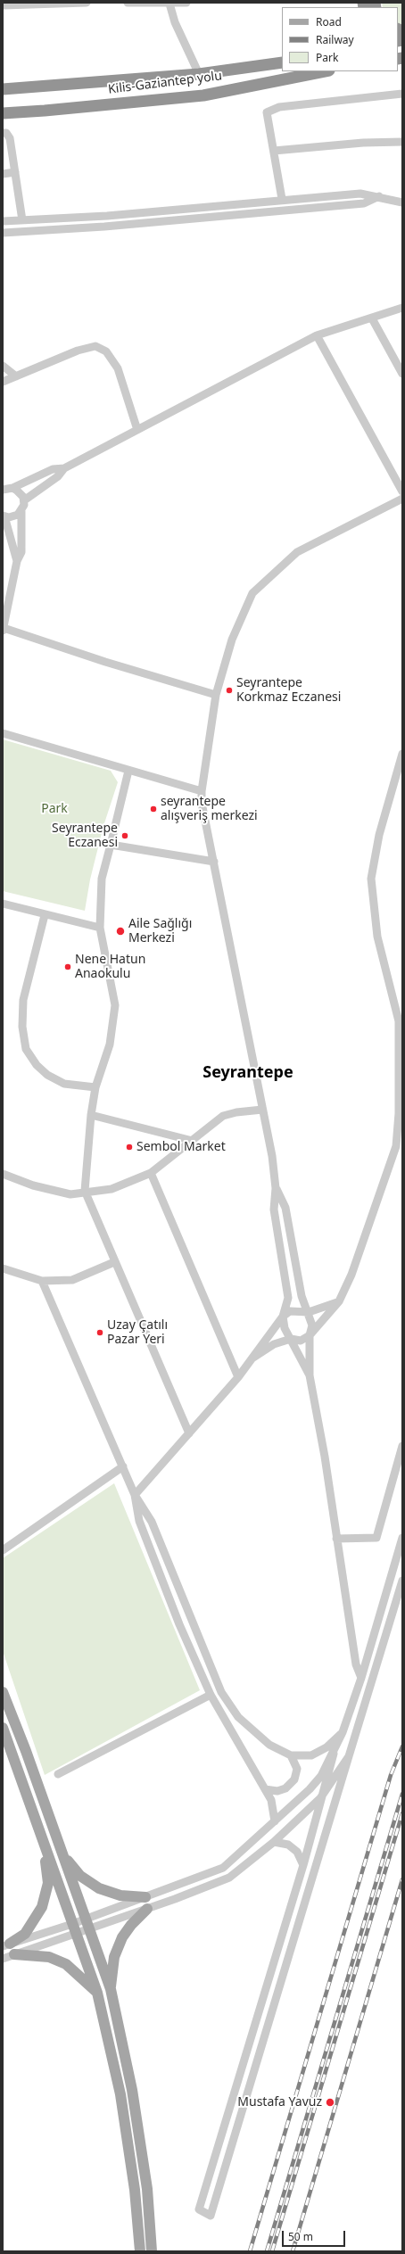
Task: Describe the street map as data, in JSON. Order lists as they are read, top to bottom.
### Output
{
  "streets": {
    "highway": ["Kilis-Gaziantep yolu"]
  },
  "districts": ["Seyrantepe"],
  "parks": ["Park"],
  "places": [
    "Seyrantepe Korkmaz Eczanesi",
    "seyrantepe alışveriş merkezi",
    "Seyrantepe Eczanesi",
    "Aile Sağlığı Merkezi",
    "Nene Hatun Anaokulu",
    "Sembol Market",
    "Uzay Çatılı Pazar Yeri",
    "Mustafa Yavuz"
  ],
  "legend": ["Road", "Railway", "Park"],
  "scale_bar": "50 m"
}
